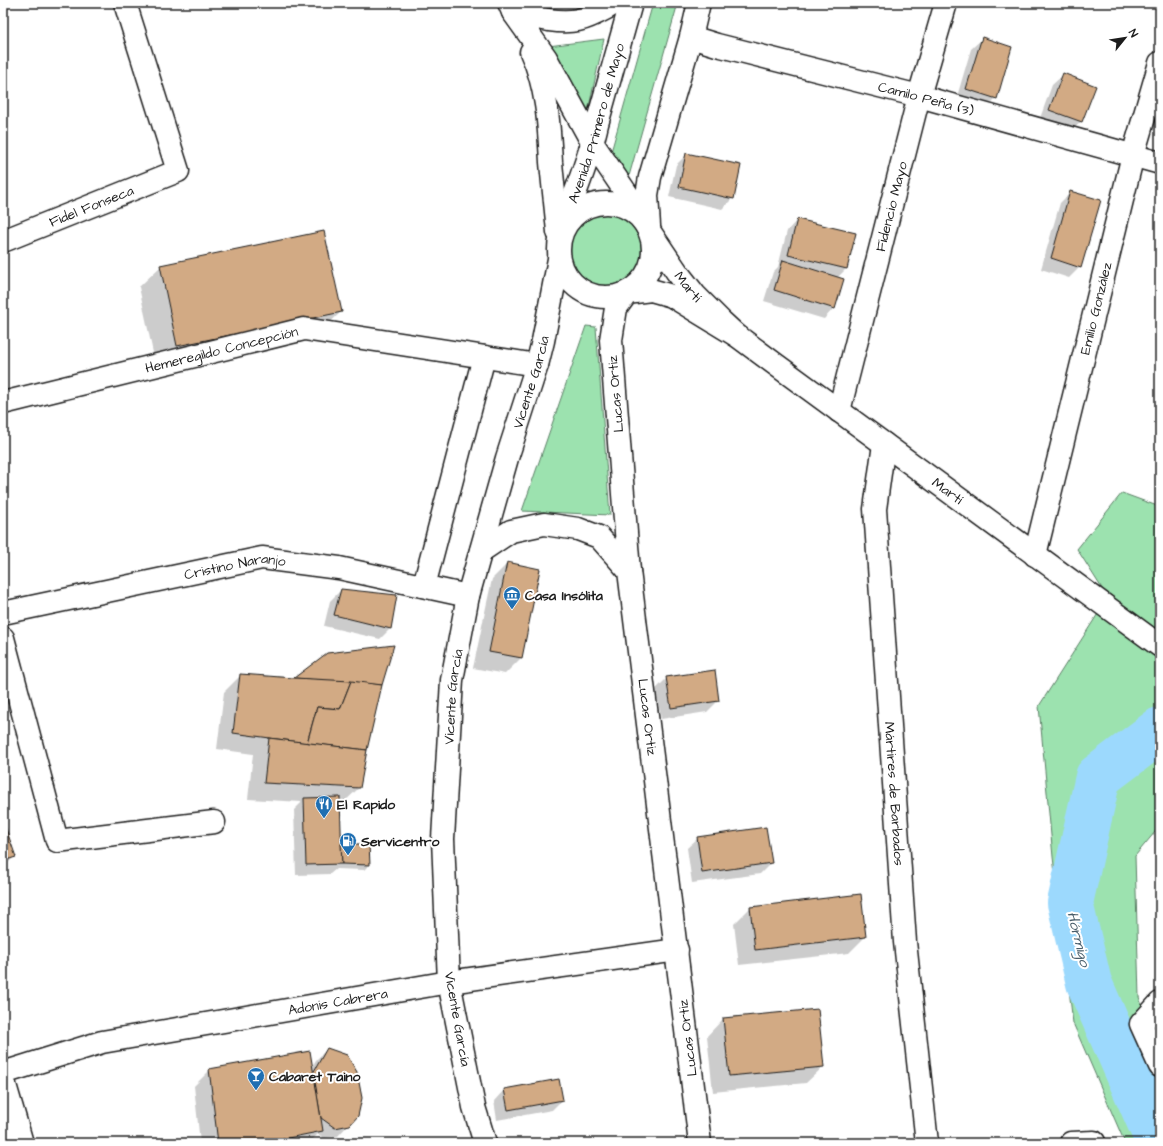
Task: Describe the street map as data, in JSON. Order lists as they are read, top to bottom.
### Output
{
  "streets": {
    "street": [
      "Camilo Peña (3)",
      "Avenida Primero de Mayo",
      "Fidel Fonseca",
      "Fidencio Mayo",
      "Martí",
      "Emilio González",
      "Hemeregildo Concepción",
      "Vicente García",
      "Lucas Ortiz",
      "Cristino Naranjo",
      "Mártires de Barbados",
      "Adonis Cabrera"
    ]
  },
  "crossings": [
    ["Camilo Peña (3)", "Fidencio Mayo"],
    ["Camilo Peña (3)", "Emilio González"],
    ["Avenida Primero de Mayo", "Martí"],
    ["Avenida Primero de Mayo", "Vicente García"],
    ["Fidencio Mayo", "Martí"],
    ["Martí", "Emilio González"],
    ["Martí", "Vicente García"],
    ["Martí", "Lucas Ortiz"],
    ["Martí", "Mártires de Barbados"],
    ["Hemeregildo Concepción", "Vicente García"],
    ["Vicente García", "Cristino Naranjo"],
    ["Vicente García", "Adonis Cabrera"],
    ["Lucas Ortiz", "Adonis Cabrera"]
  ],
  "water": ["Hórmigo"],
  "places": {
    "museum": ["Casa Insólita"],
    "restaurant": ["El Rapido"],
    "fuel station": ["Servicentro"],
    "bar": ["Cabaret Taino"]
  },
  "north": "top right"
}
